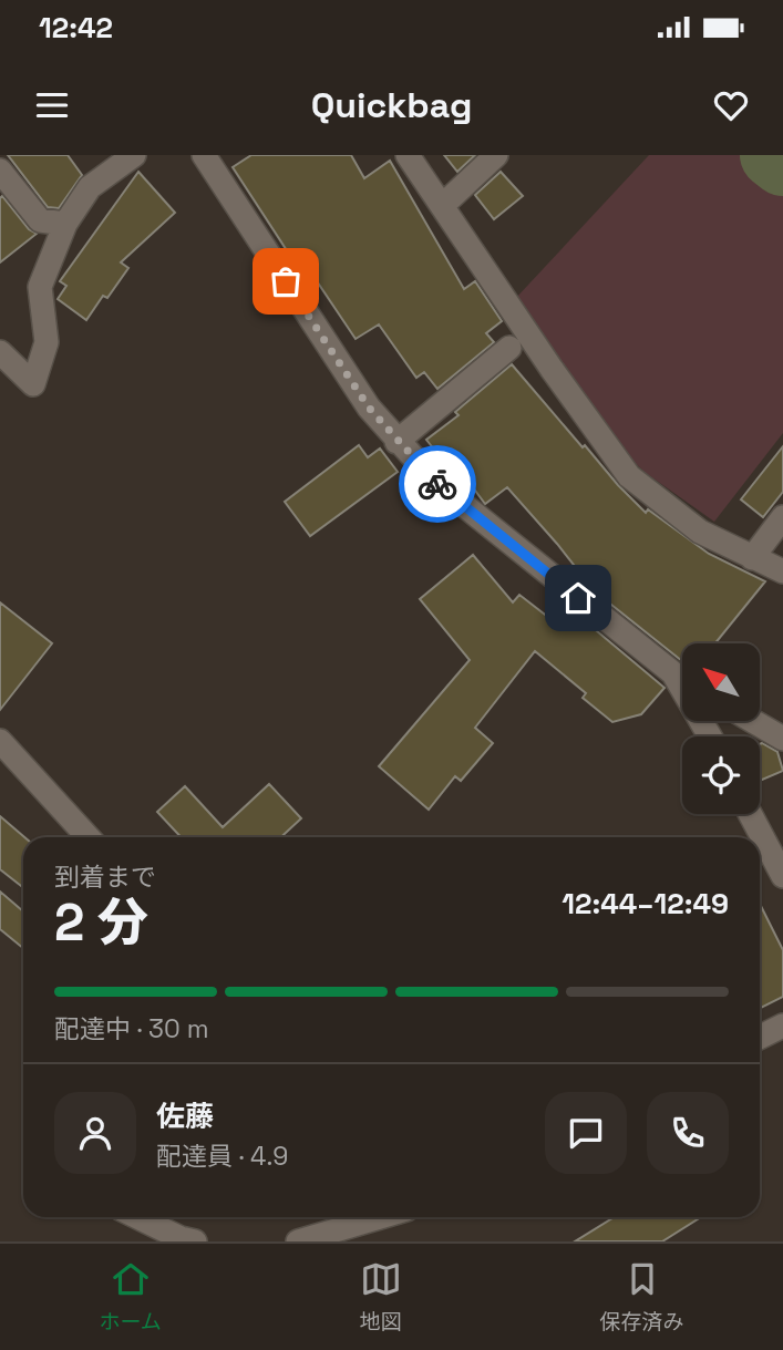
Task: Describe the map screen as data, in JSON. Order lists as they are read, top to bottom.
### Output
{
  "north": "top left",
  "page": {
    "status": "12:42",
    "header": "Quickbag",
    "heading": ["2 分", "到着まで", "12:44–12:49"],
    "panel": ["佐藤", "配達員 · 4.9"],
    "bar": "配達中 · 30 m",
    "tabs": ["ホーム", "地図", "保存済み"]
  }
}
